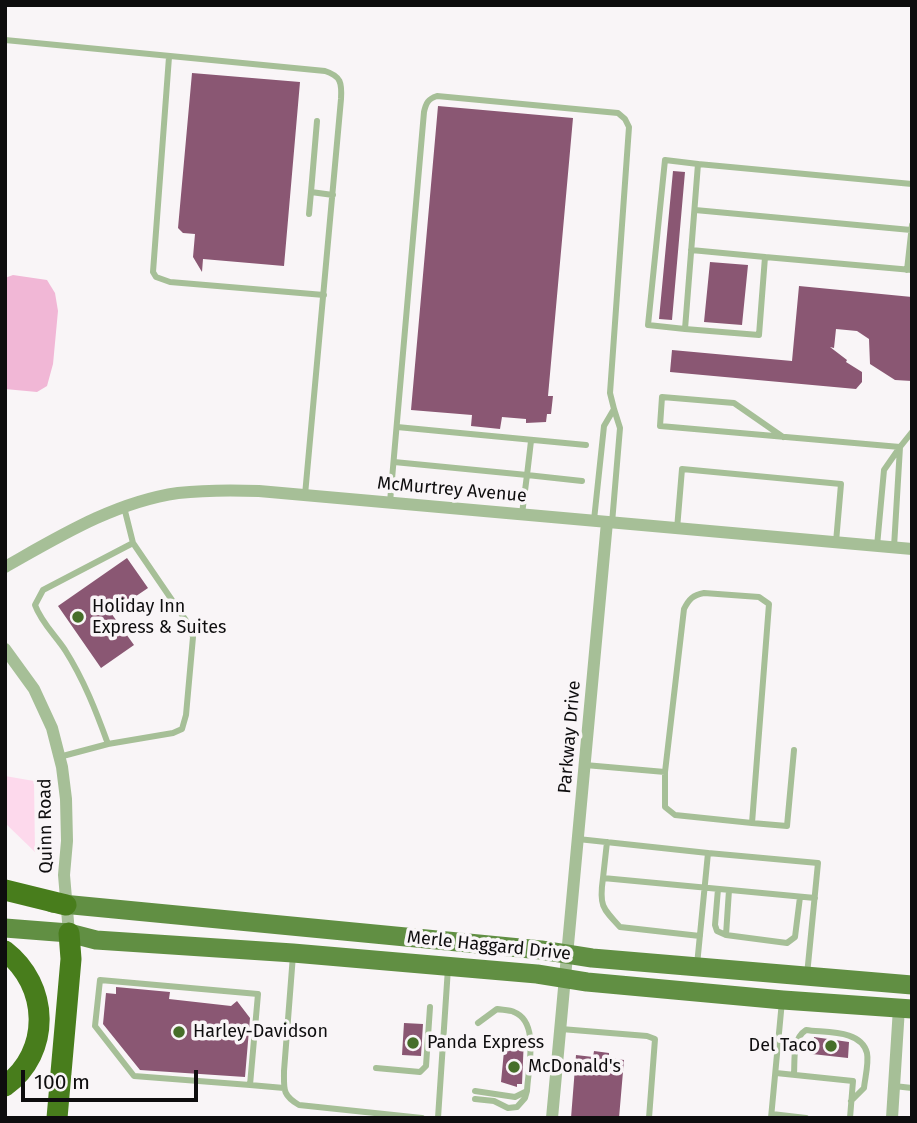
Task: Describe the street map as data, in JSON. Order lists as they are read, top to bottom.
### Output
{
  "streets": {
    "main road": ["Merle Haggard Drive"],
    "street": ["McMurtrey Avenue", "Parkway Drive", "Quinn Road"]
  },
  "crossings": [
    ["McMurtrey Avenue", "Parkway Drive"],
    ["Parkway Drive", "Merle Haggard Drive"],
    ["Quinn Road", "Merle Haggard Drive"]
  ],
  "places": [
    "Holiday Inn Express & Suites",
    "Harley-Davidson",
    "Panda Express",
    "Del Taco",
    "McDonald's"
  ],
  "scale_bar": "100 m"
}
